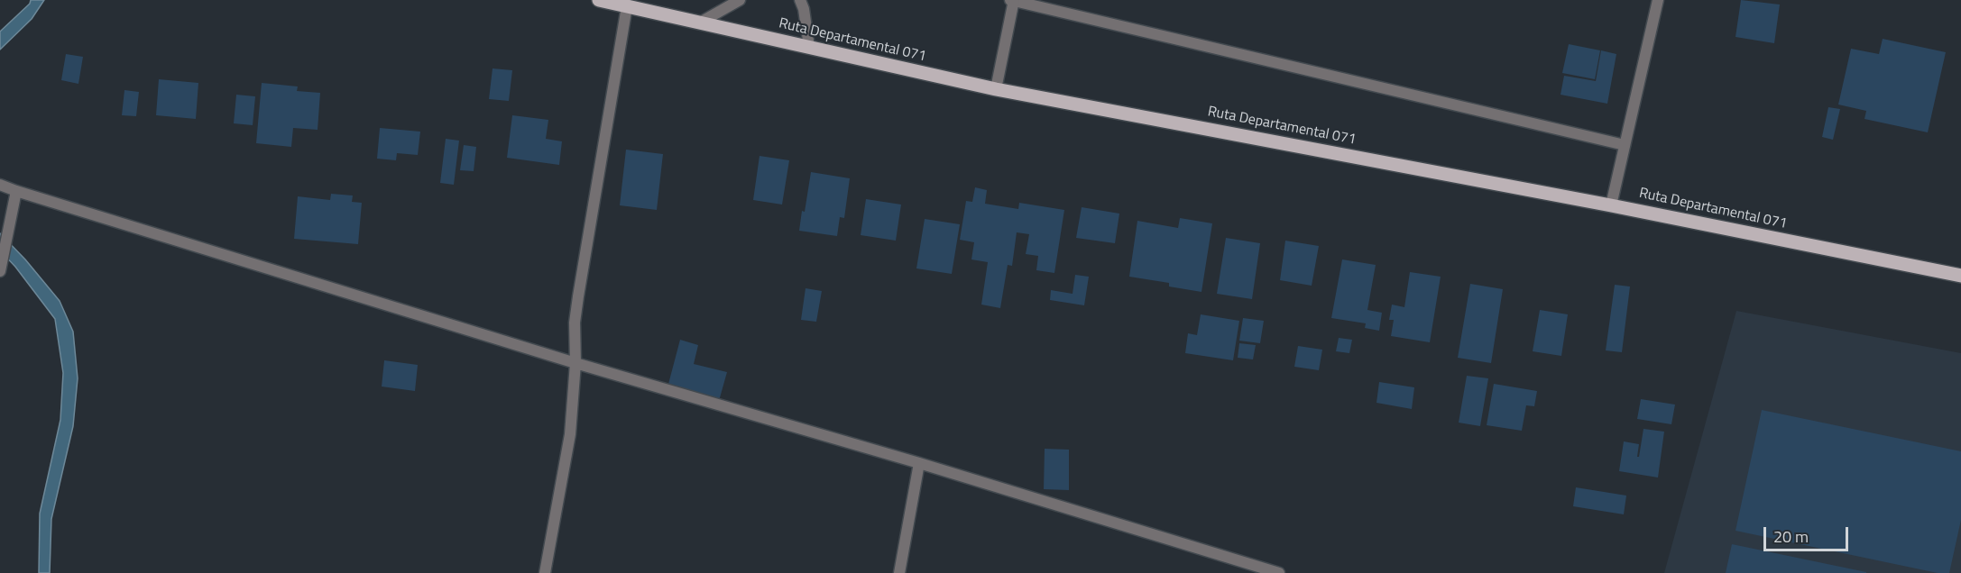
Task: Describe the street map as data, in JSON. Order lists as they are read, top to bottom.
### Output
{
  "streets": {
    "main road": ["Ruta Departamental 071"]
  },
  "scale_bar": "20 m"
}
